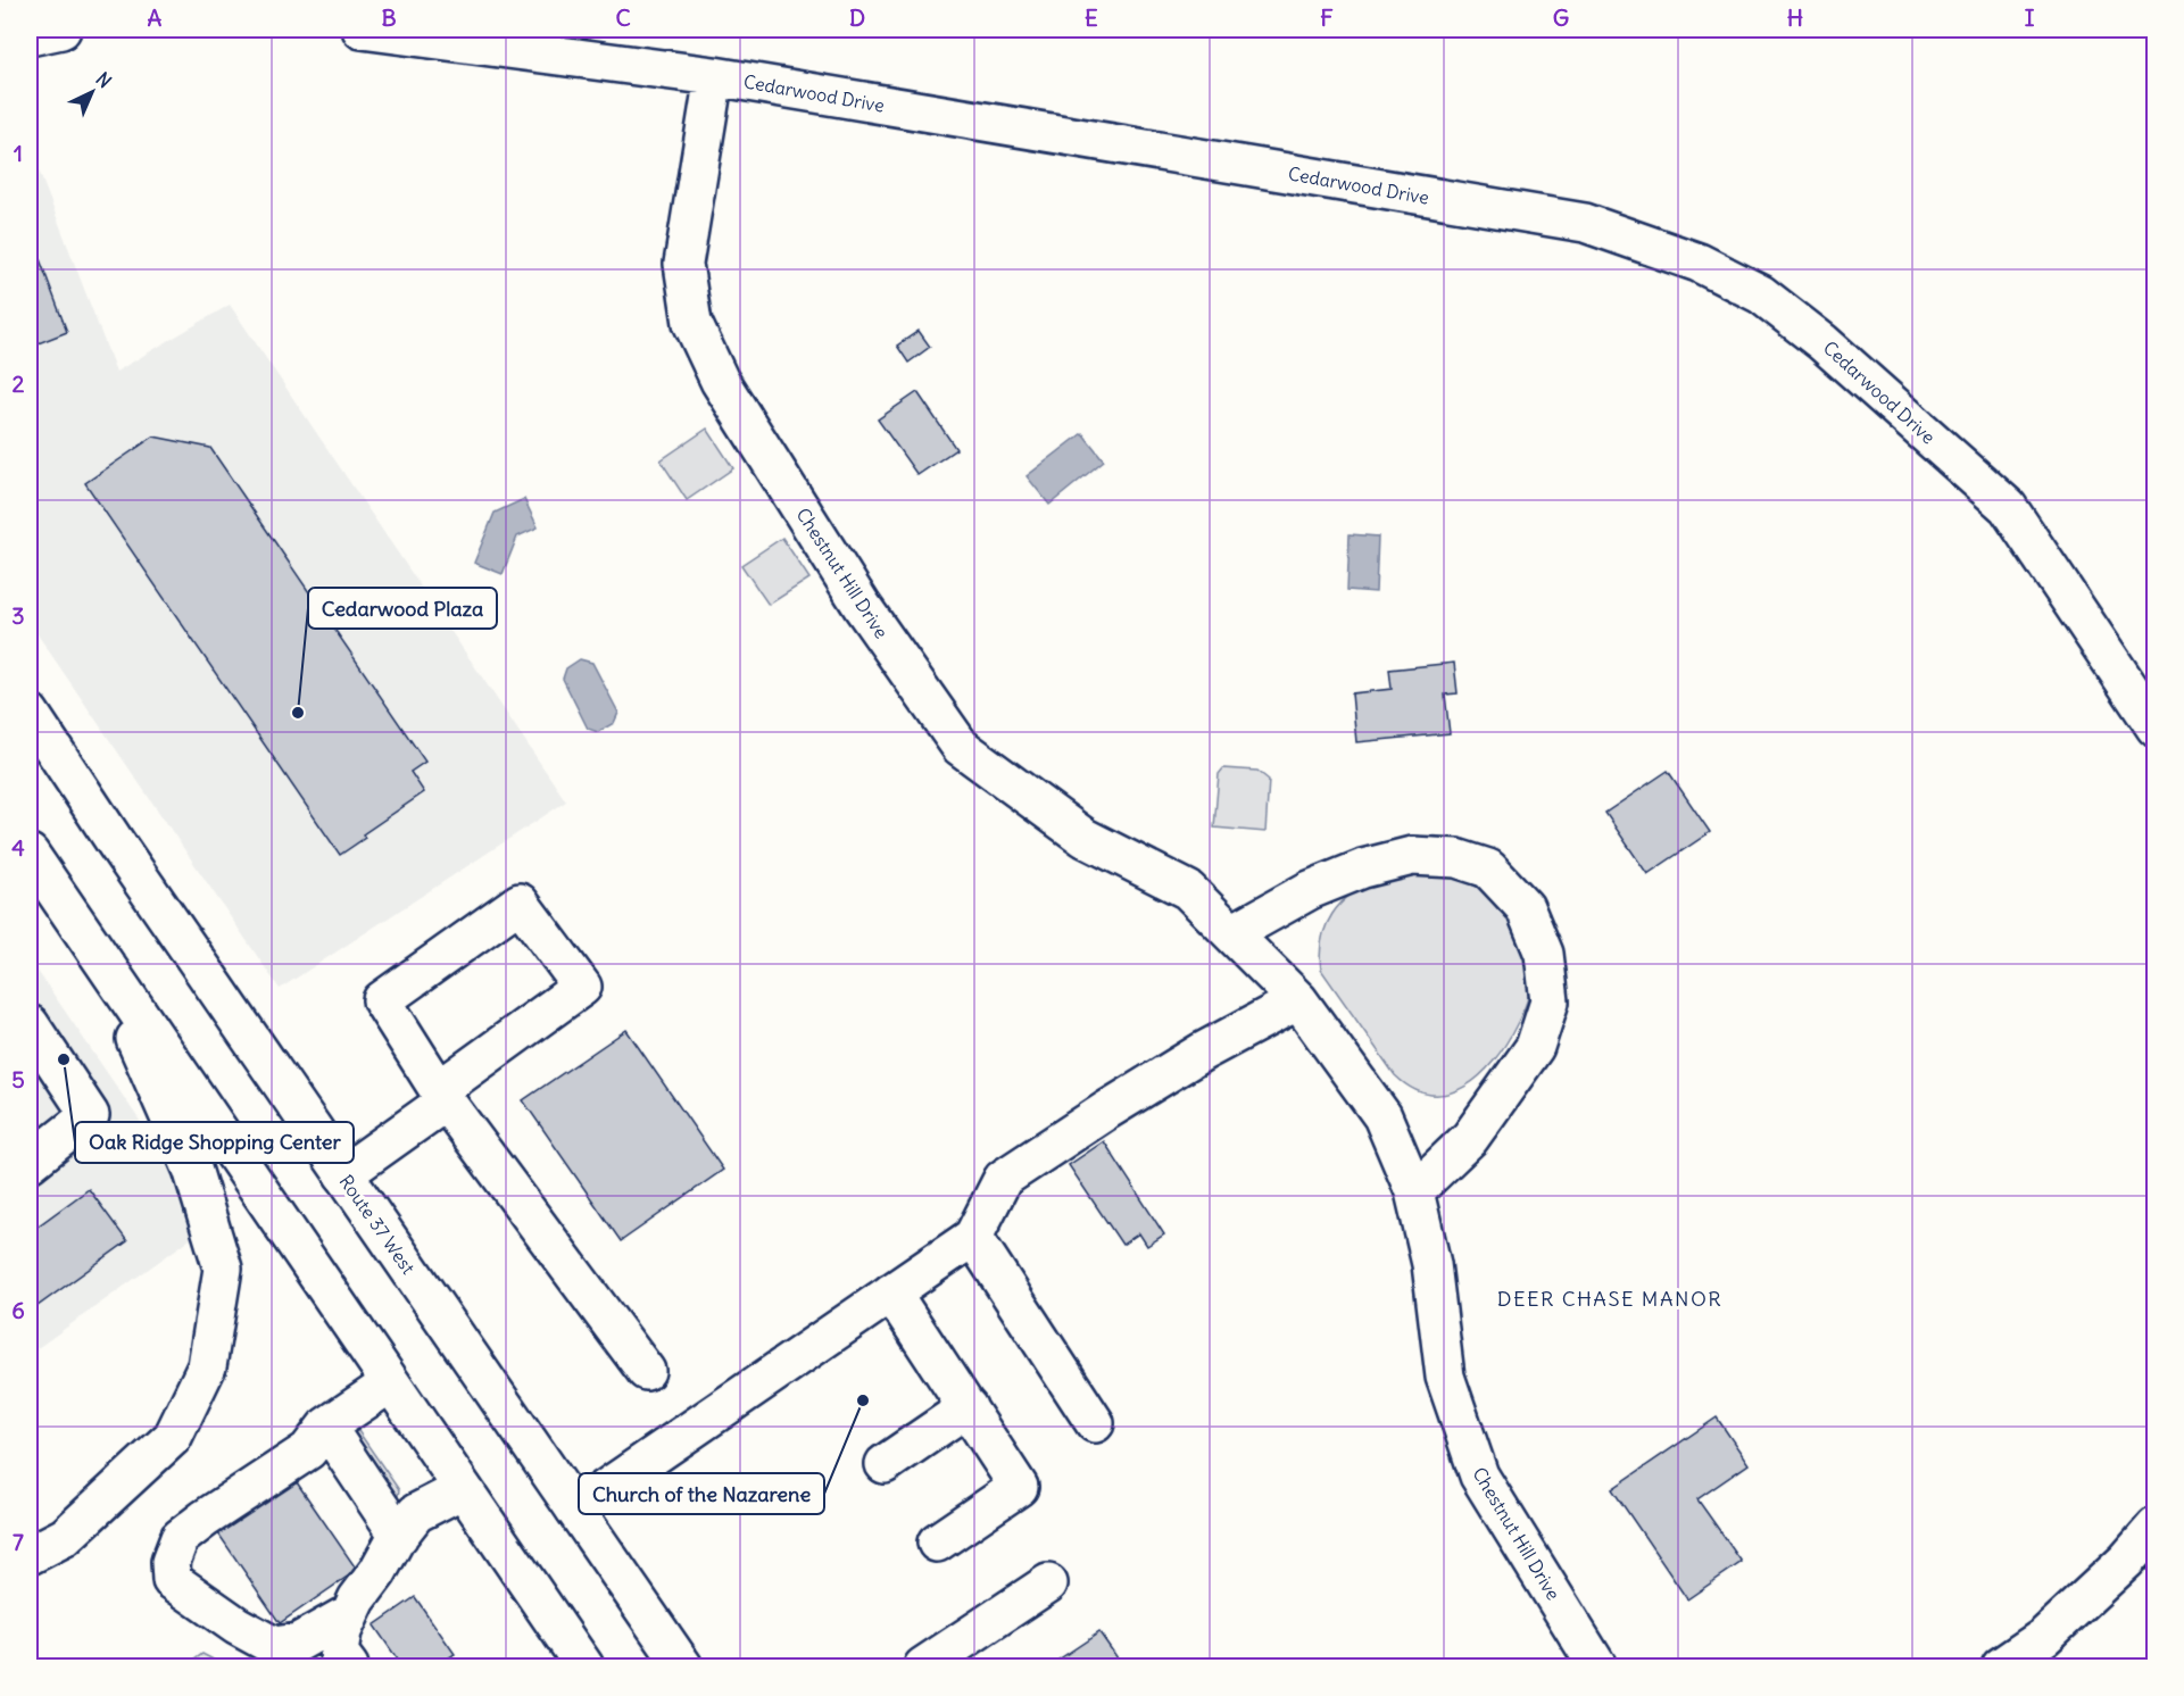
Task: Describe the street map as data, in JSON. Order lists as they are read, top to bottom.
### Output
{
  "streets": {
    "main road": ["Cedarwood Drive", "Chestnut Hill Drive", "Route 37 West"]
  },
  "crossings": [
    ["Cedarwood Drive", "Chestnut Hill Drive"]
  ],
  "districts": ["DEER CHASE MANOR"],
  "places": ["Cedarwood Plaza", "Oak Ridge Shopping Center", "Church of the Nazarene"],
  "north": "top right",
  "grid": {
    "columns": [
      "A",
      "B",
      "C",
      "D",
      "E",
      "F",
      "G",
      "H",
      "I"
    ],
    "rows": [
      "1",
      "2",
      "3",
      "4",
      "5",
      "6",
      "7"
    ]
  }
}
